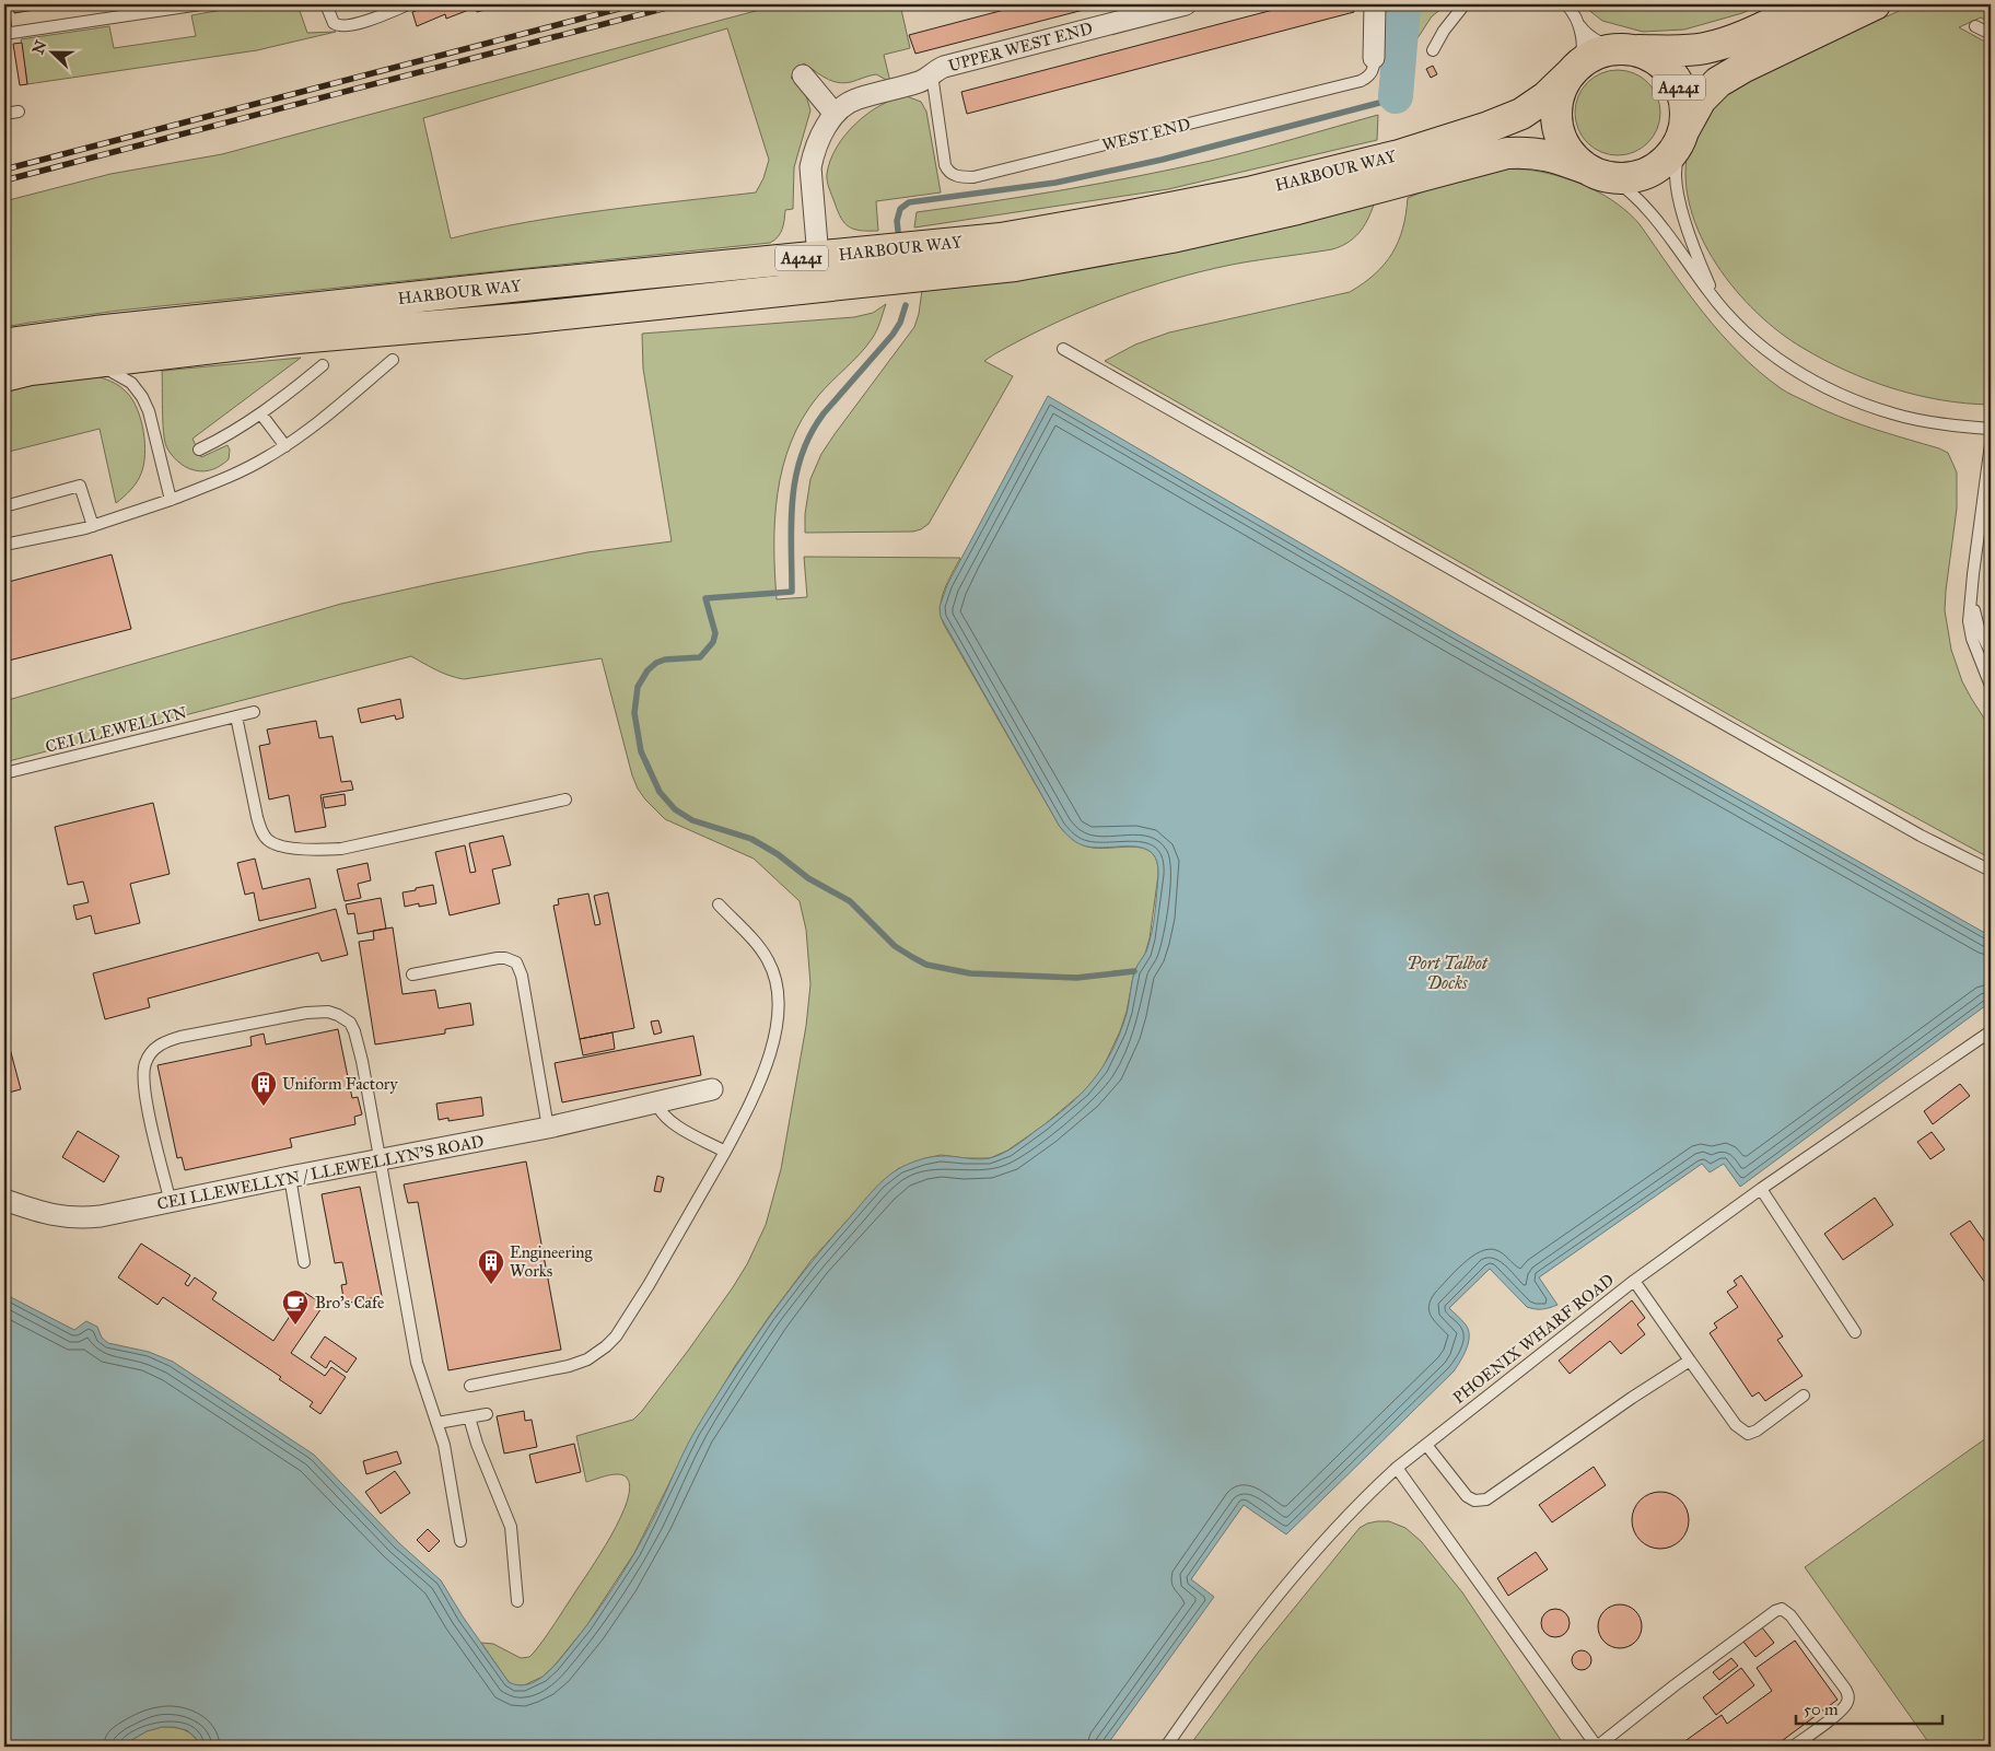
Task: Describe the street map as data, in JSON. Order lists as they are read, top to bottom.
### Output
{
  "streets": {
    "main road": ["A4241", "HARBOUR WAY"],
    "street": ["UPPER WEST END", "WEST END", "CEI LLEWELLYN / LLEWELLYN'S ROAD"],
    "lane": ["CEI LLEWELLYN", "PHOENIX WHARF ROAD"]
  },
  "crossings": [
    ["UPPER WEST END", "WEST END"],
    ["A4241", "HARBOUR WAY"]
  ],
  "water": ["Port Talbot Docks"],
  "places": {
    "building": ["Uniform Factory", "Engineering Works"],
    "cafe": ["Bro's Cafe"]
  },
  "scale_bar": "50 m",
  "north": "left"
}
